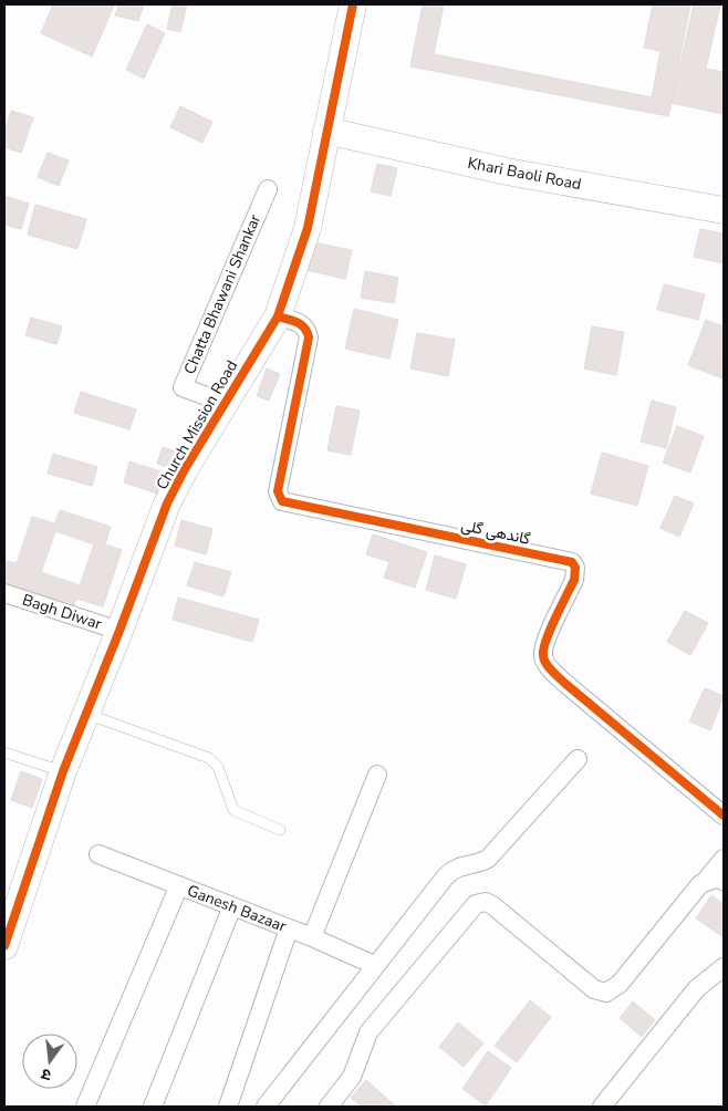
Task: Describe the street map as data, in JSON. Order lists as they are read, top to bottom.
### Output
{
  "streets": {
    "street": [
      "Khari Baoli Road",
      "Chatta Bhawani Shankar",
      "Church Mission Road",
      "گاندھی گلی",
      "Bagh Diwar",
      "Ganesh Bazaar"
    ]
  },
  "crossings": [
    ["Khari Baoli Road", "Church Mission Road"],
    ["Chatta Bhawani Shankar", "Church Mission Road"],
    ["Church Mission Road", "گاندھی گلی"],
    ["Church Mission Road", "Bagh Diwar"]
  ],
  "north": "bottom"
}
